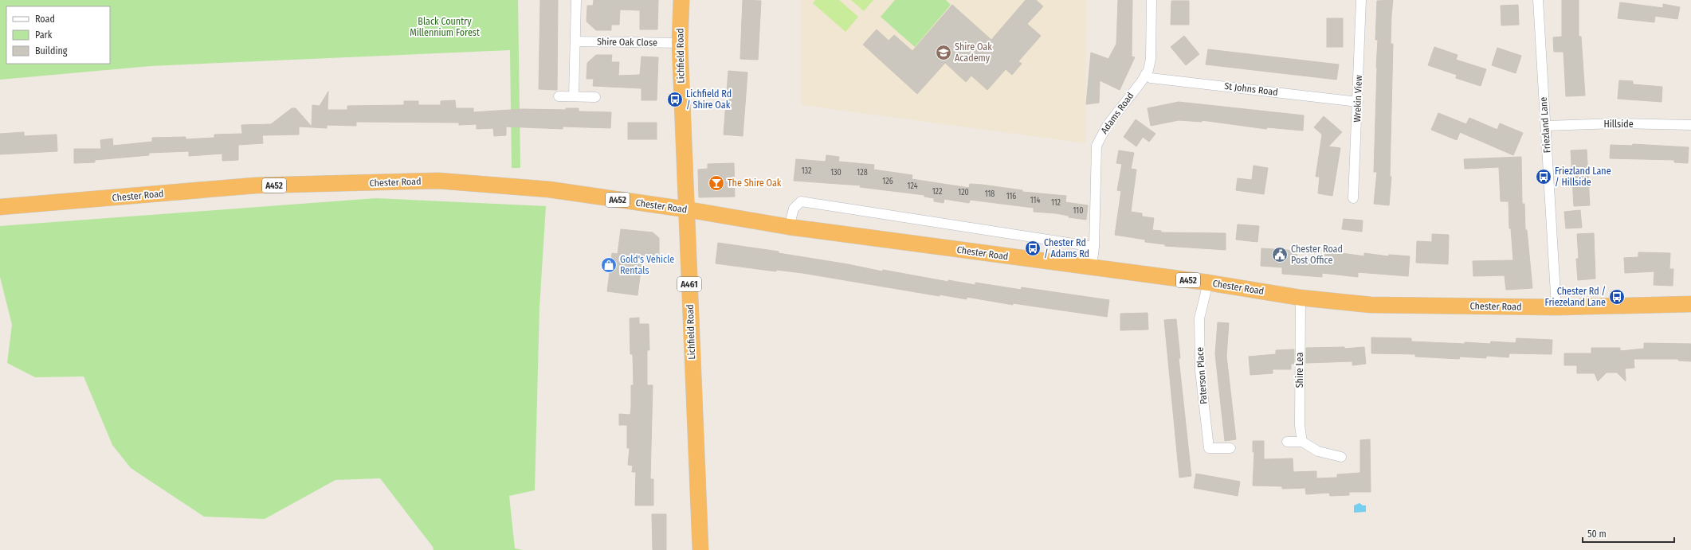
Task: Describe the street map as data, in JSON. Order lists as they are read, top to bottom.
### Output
{
  "streets": {
    "highway": [
      "Lichfield Road",
      "Chester Road",
      "A452",
      "A461"
    ],
    "street": [
      "Shire Oak Close",
      "St Johns Road",
      "Wrekin View",
      "Adams Road",
      "Hillside",
      "Friezland Lane",
      "Shire Lea",
      "Paterson Place"
    ]
  },
  "crossings": [
    ["Shire Oak Close", "Lichfield Road"],
    ["Lichfield Road", "Chester Road"],
    ["St Johns Road", "Wrekin View"],
    ["St Johns Road", "Adams Road"],
    ["Adams Road", "Chester Road"],
    ["Hillside", "Friezland Lane"],
    ["Friezland Lane", "Chester Road"],
    ["Chester Road", "Shire Lea"],
    ["Chester Road", "Paterson Place"]
  ],
  "parks": ["Black Country Millennium Forest"],
  "places": {
    "school or university": ["Shire Oak Academy"],
    "bus stop": [
      "Lichfield Rd / Shire Oak",
      "Friezland Lane / Hillside",
      "Chester Rd / Adams Rd",
      "Chester Rd / Friezeland Lane"
    ],
    "bar": ["The Shire Oak"],
    "public building": ["Chester Road Post Office"],
    "shop": ["Gold's Vehicle Rentals"]
  },
  "house_numbers": [
    "132",
    "130",
    "128",
    "126",
    "124",
    "122",
    "120",
    "118",
    "116",
    "114",
    "112",
    "110"
  ],
  "legend": ["Road", "Park", "Building"],
  "scale_bar": "50 m"
}
